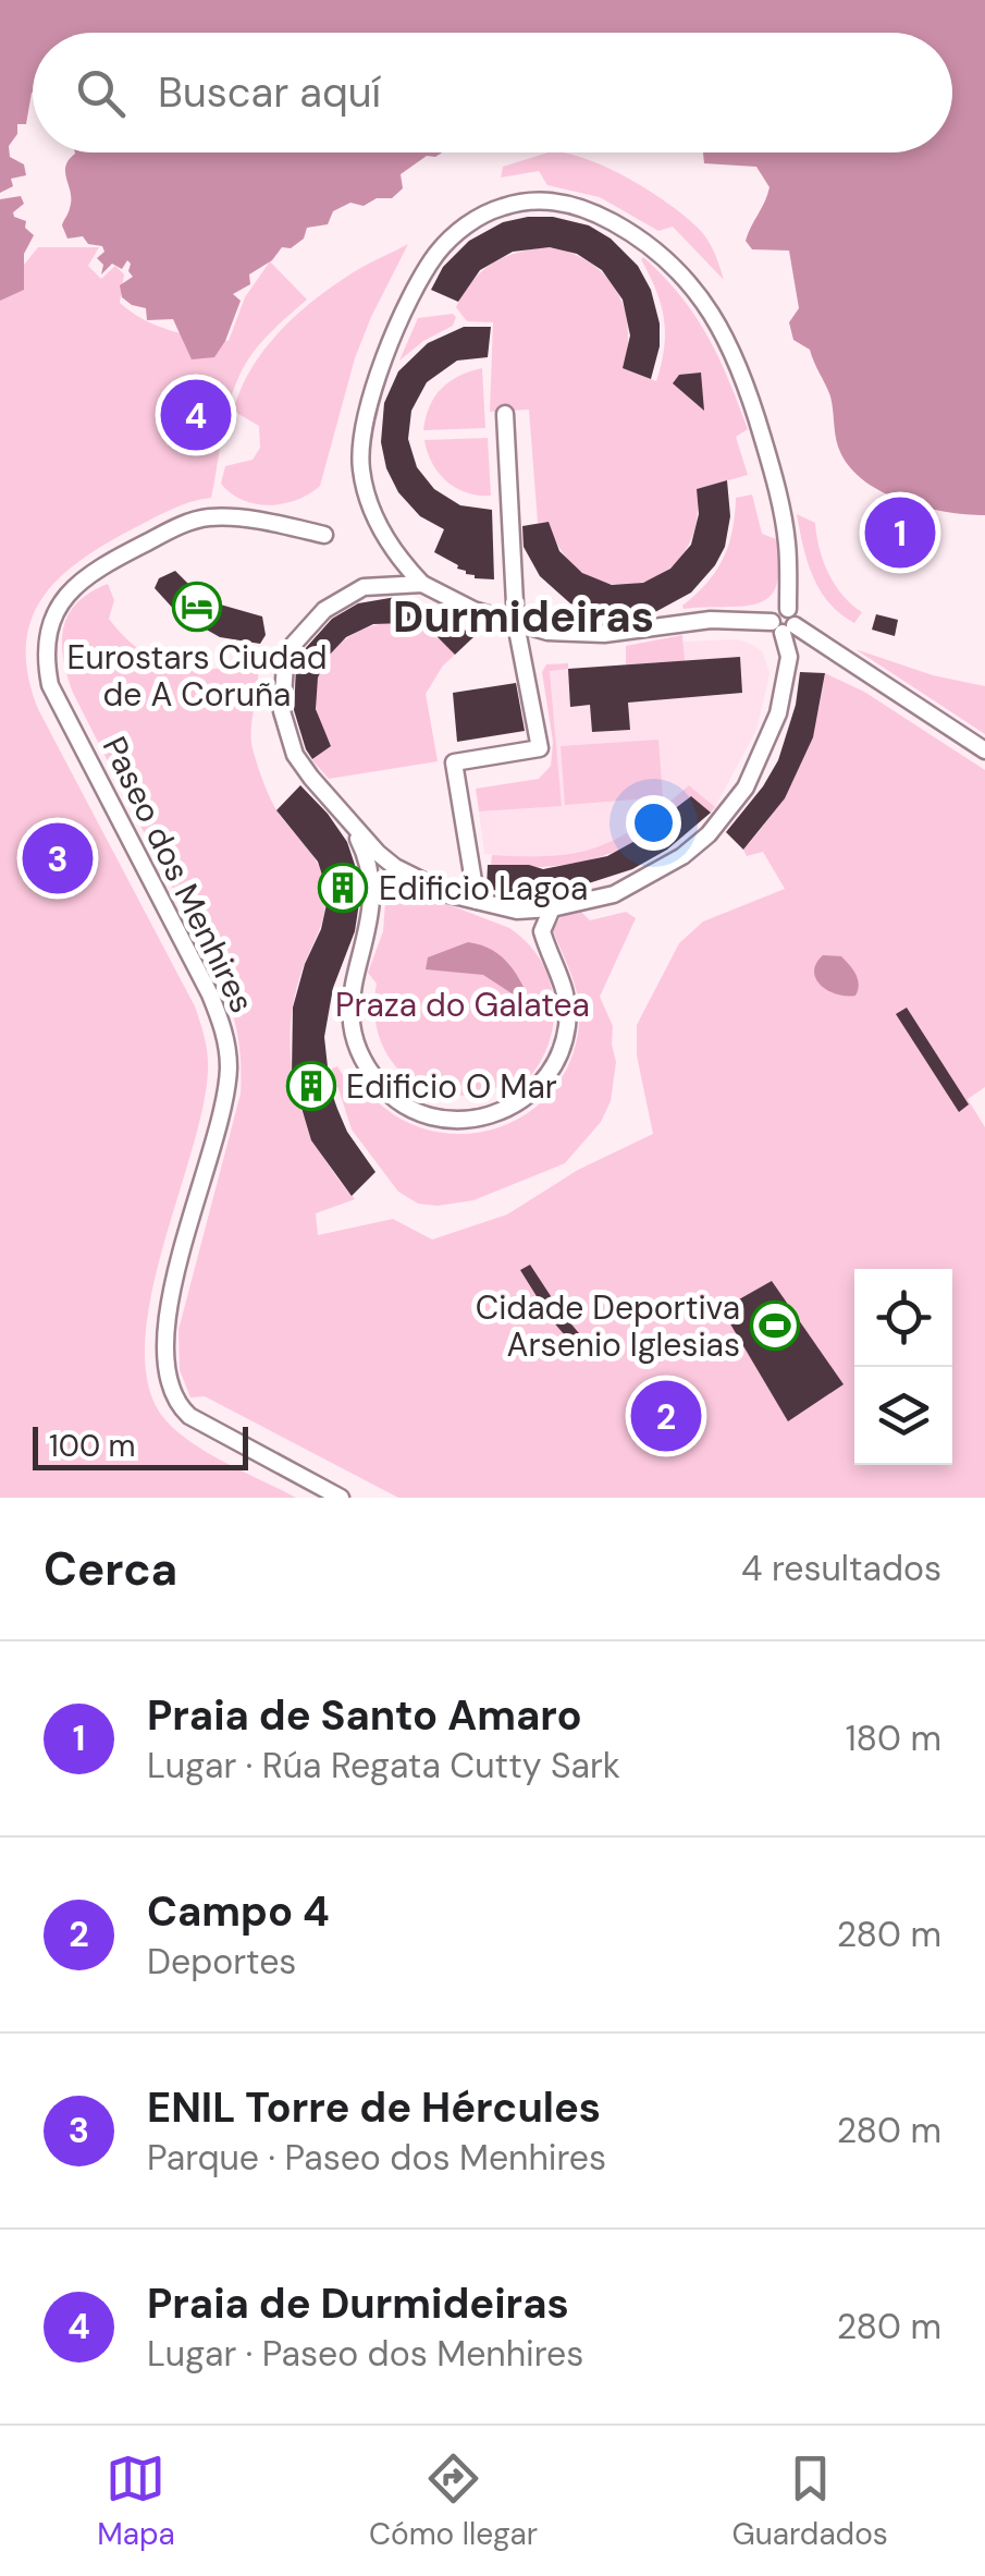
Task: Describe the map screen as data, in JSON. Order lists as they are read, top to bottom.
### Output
{
  "streets": {
    "street": ["Paseo dos Menhires"]
  },
  "districts": ["Durmideiras"],
  "parks": ["Praza do Galatea"],
  "places": {
    "hotel": ["Eurostars Ciudad de A Coruña"],
    "building": ["Edificio Lagoa", "Edificio O Mar"],
    "sports": ["Cidade Deportiva Arsenio Iglesias"]
  },
  "scale_bar": "100 m",
  "page": {
    "search": "Buscar aquí",
    "pins": [
      "4",
      "1",
      "3",
      "2"
    ],
    "scale": "100 m",
    "heading": ["Cerca", "4 resultados"],
    "list": [
      {
        "mark": "1",
        "name": "Praia de Santo Amaro",
        "note": "Lugar · Rúa Regata Cutty Sark",
        "value": "180 m"
      },
      {
        "mark": "2",
        "name": "Campo 4",
        "note": "Deportes",
        "value": "280 m"
      },
      {
        "mark": "3",
        "name": "ENIL Torre de Hércules",
        "note": "Parque · Paseo dos Menhires",
        "value": "280 m"
      },
      {
        "mark": "4",
        "name": "Praia de Durmideiras",
        "note": "Lugar · Paseo dos Menhires",
        "value": "280 m"
      }
    ],
    "nav": ["Mapa", "Cómo llegar", "Guardados"]
  }
}
